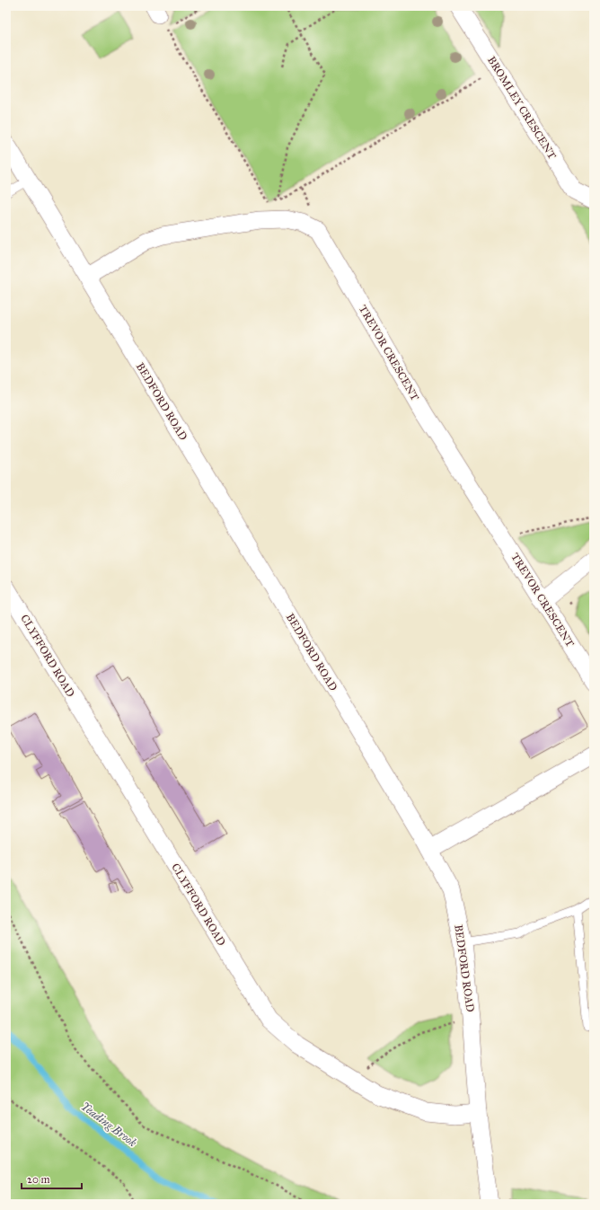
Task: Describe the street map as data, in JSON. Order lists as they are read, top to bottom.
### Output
{
  "streets": {
    "street": [
      "BROMLEY CRESCENT",
      "TREVOR CRESCENT",
      "BEDFORD ROAD",
      "CLYFFORD ROAD"
    ]
  },
  "crossings": [
    ["TREVOR CRESCENT", "BEDFORD ROAD"],
    ["BEDFORD ROAD", "CLYFFORD ROAD"]
  ],
  "water": ["Yeading Brook"],
  "scale_bar": "20 m"
}
